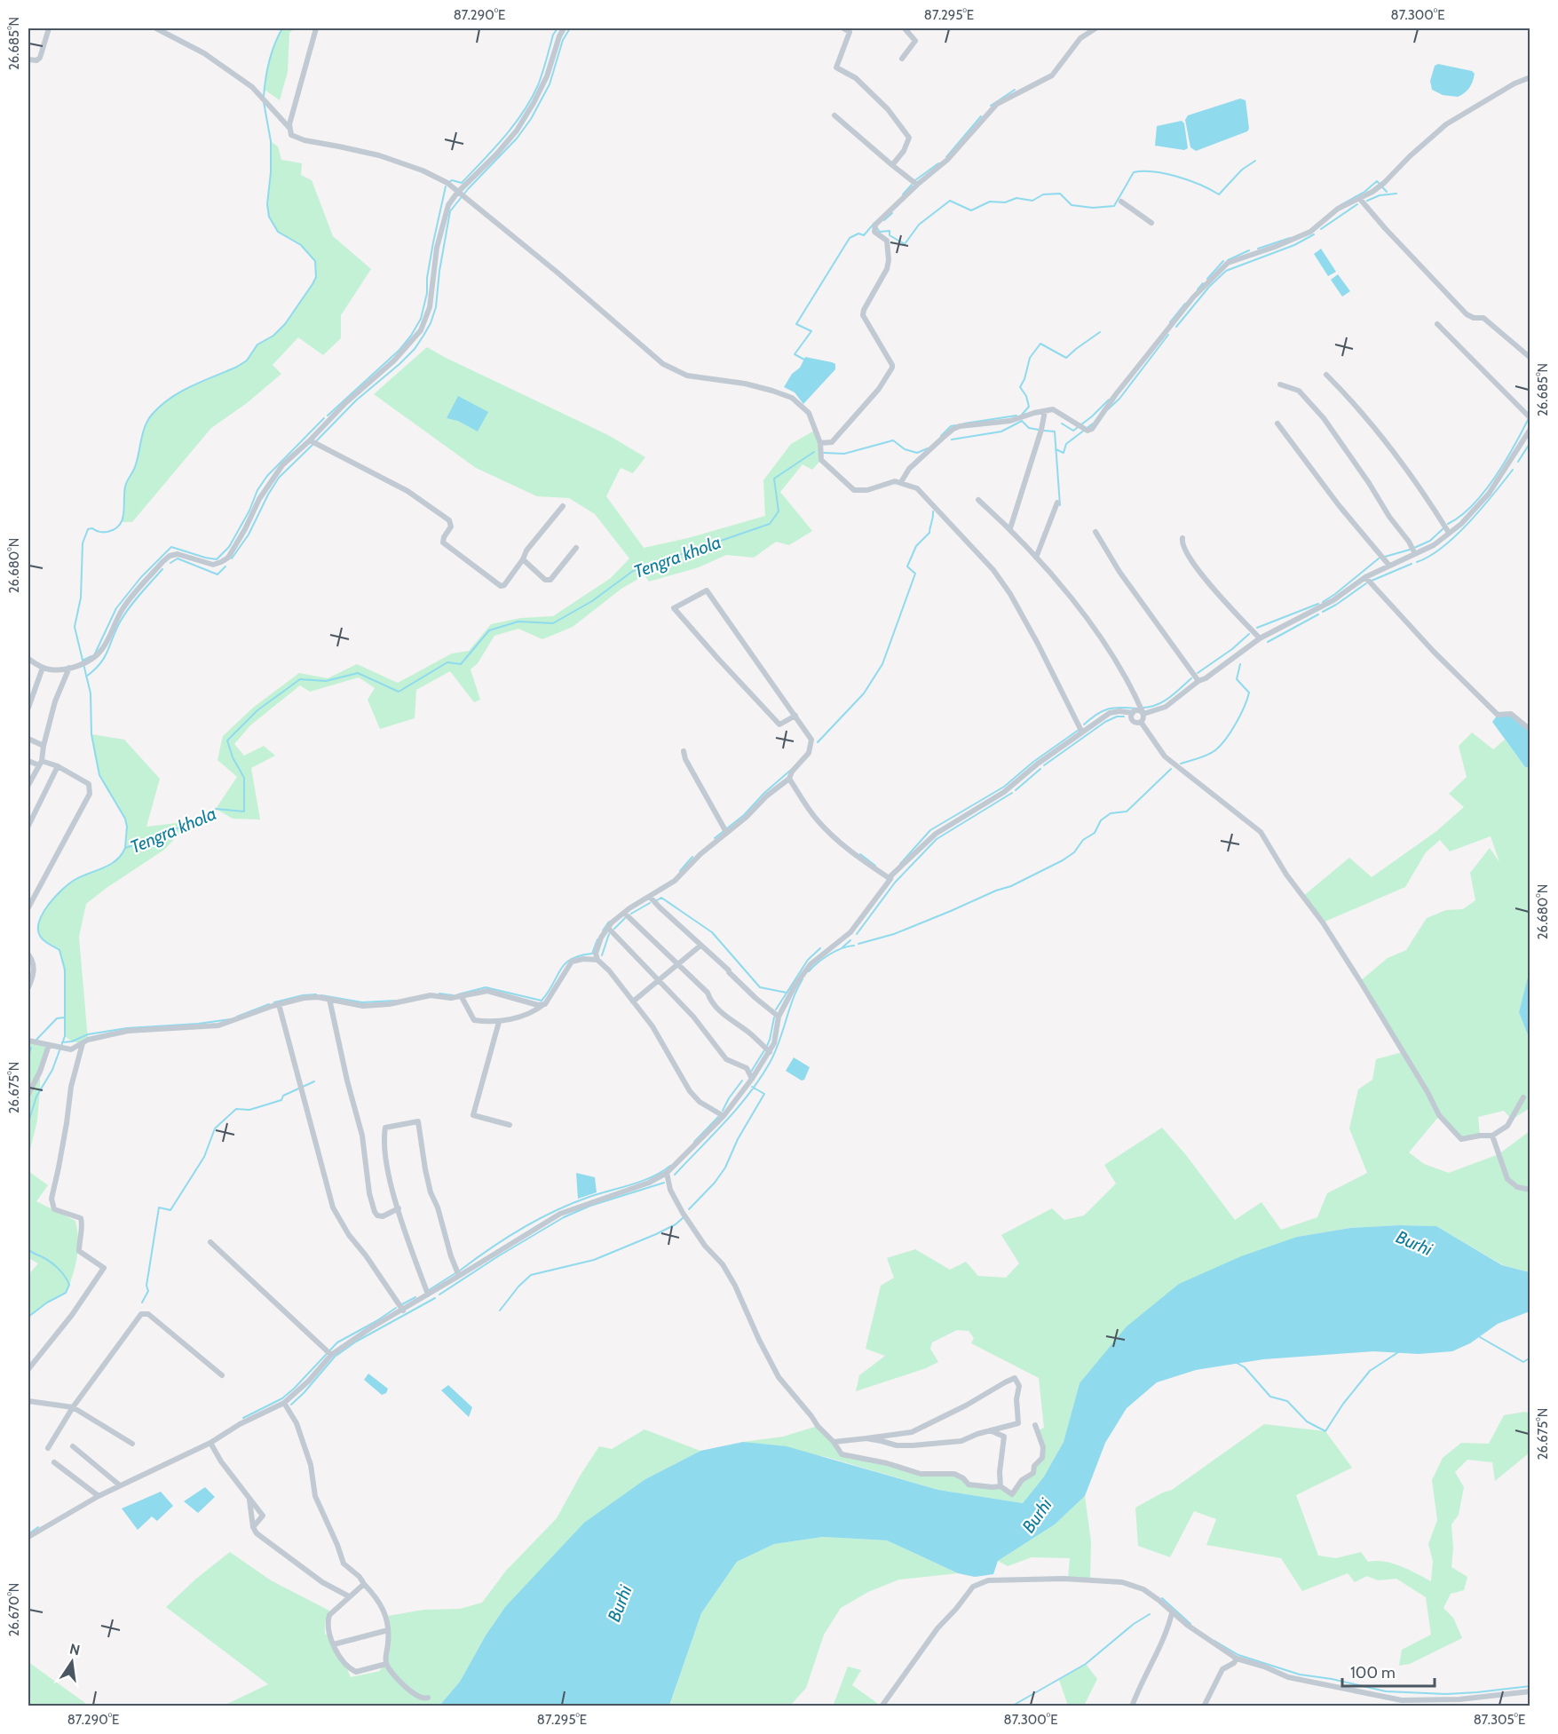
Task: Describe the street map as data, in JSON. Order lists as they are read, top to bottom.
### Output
{
  "water": ["Tengra khola", "Burhi"],
  "scale_bar": "100 m",
  "north": "top",
  "coordinates": [
    "87.290°E",
    "87.295°E",
    "87.300°E",
    "26.685°N",
    "26.680°N",
    "26.675°N",
    "26.670°N",
    "87.305°E"
  ]
}
